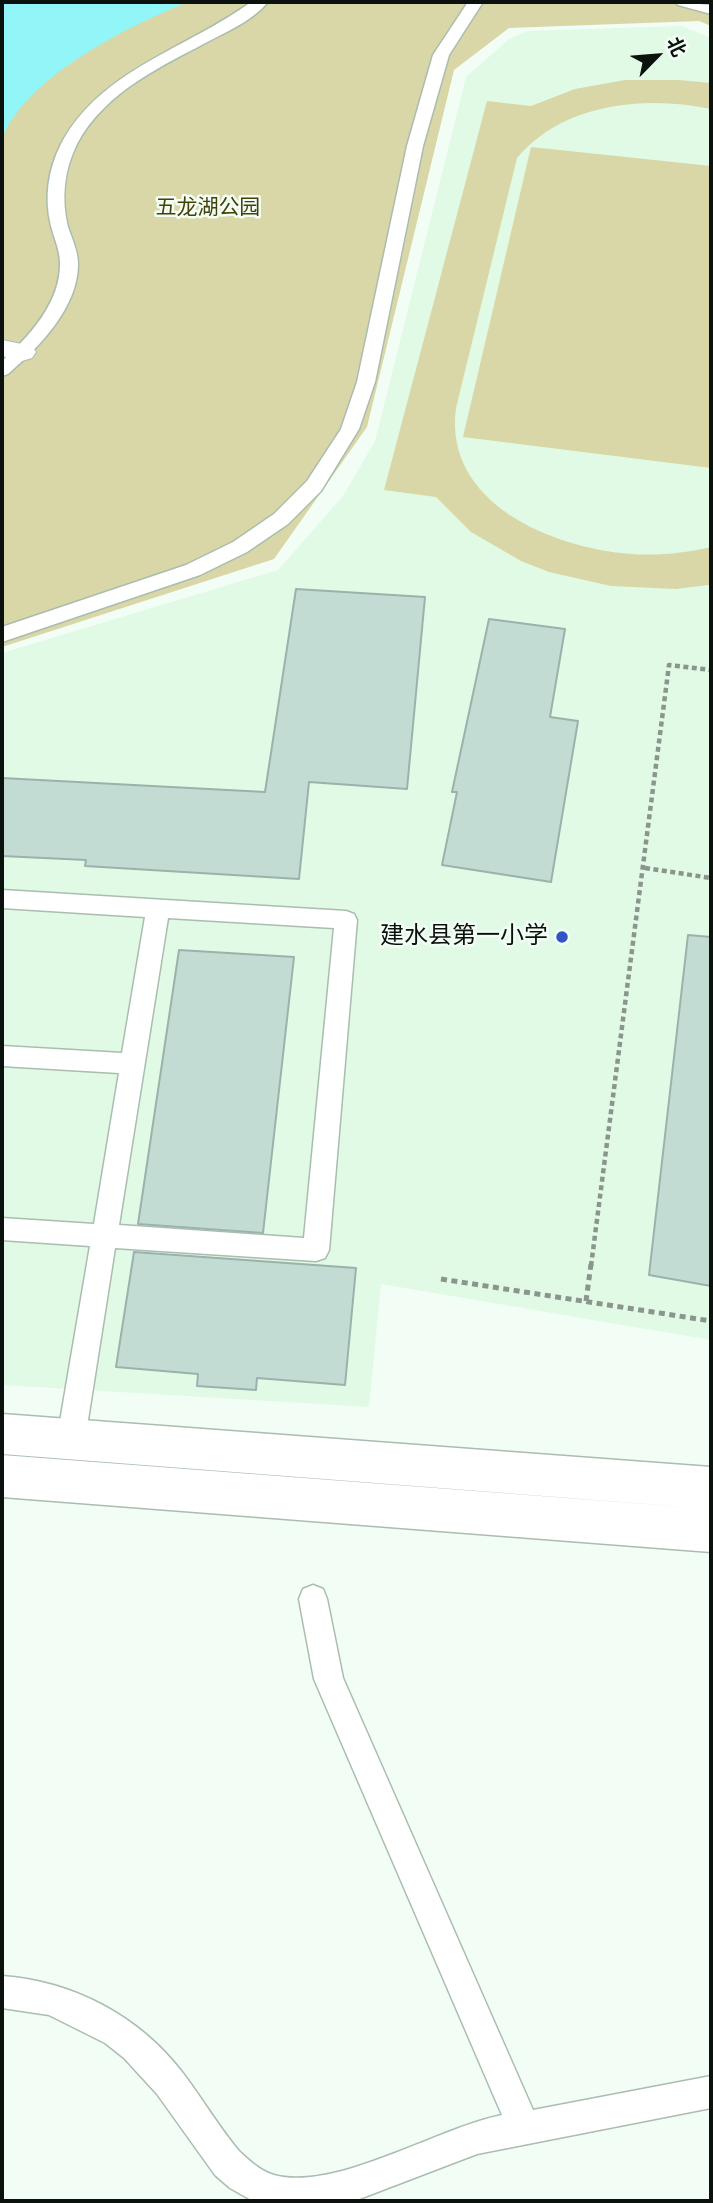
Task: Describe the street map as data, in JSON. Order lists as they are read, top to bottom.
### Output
{
  "parks": ["五龙湖公园"],
  "places": ["建水县第一小学"],
  "north": "top right"
}
